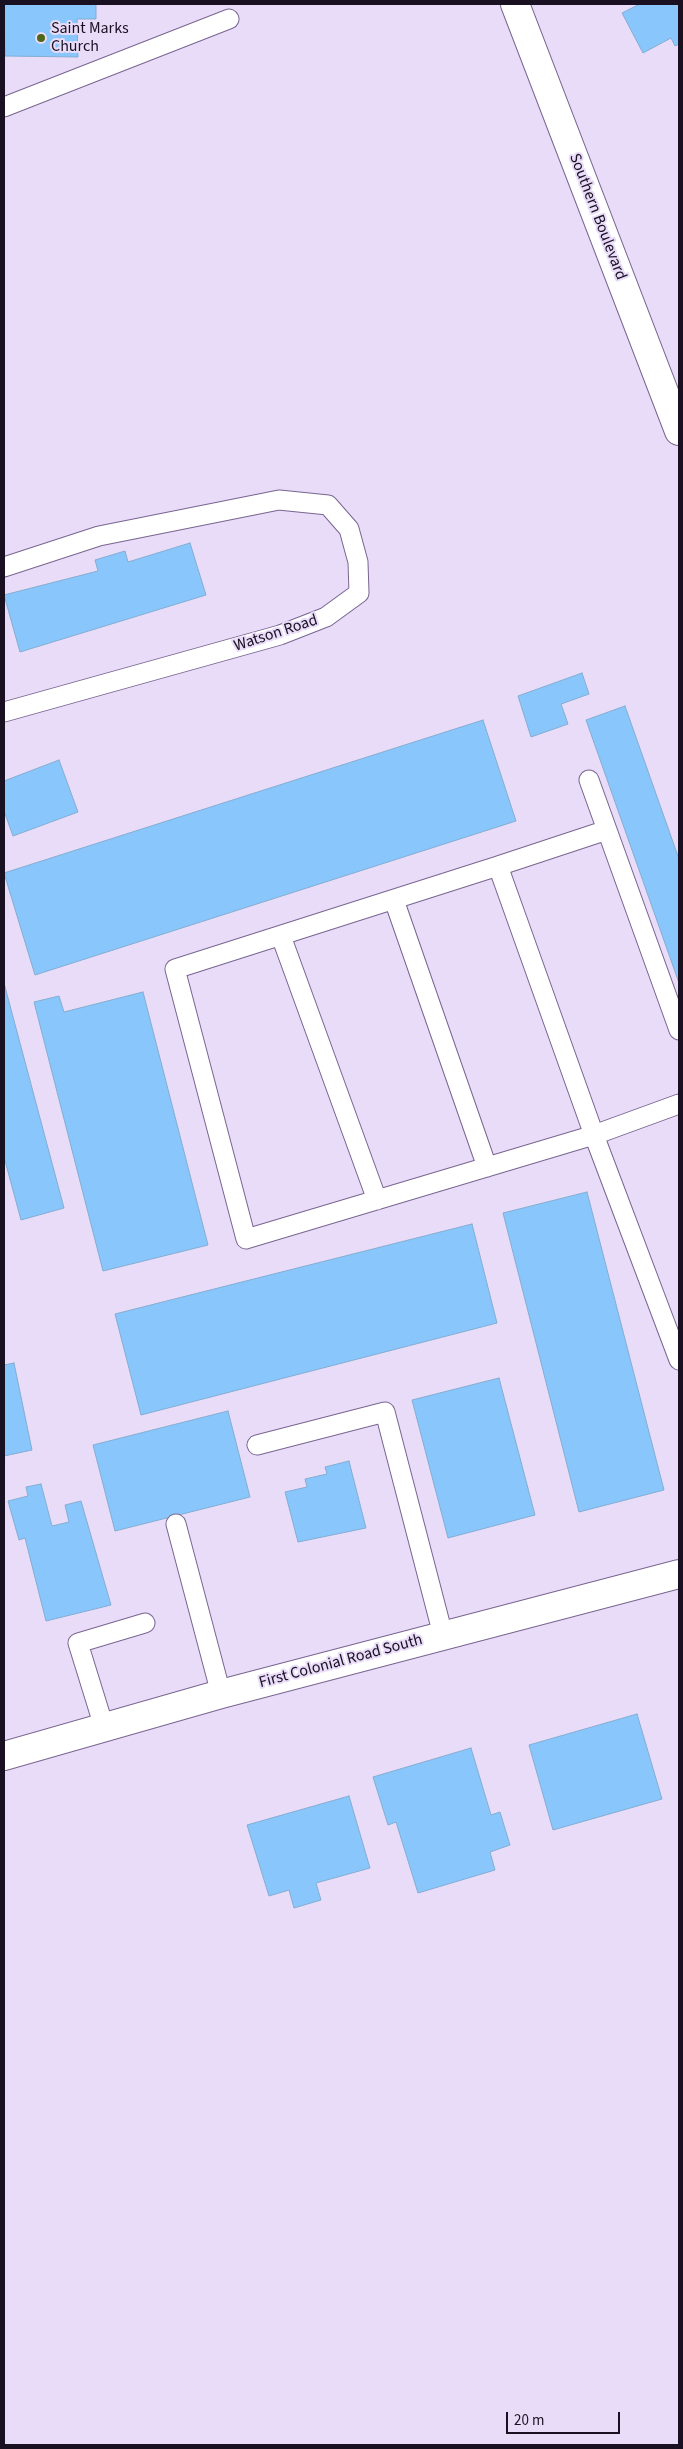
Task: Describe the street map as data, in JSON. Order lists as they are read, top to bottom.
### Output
{
  "streets": {
    "street": ["Southern Boulevard", "First Colonial Road South"],
    "lane": ["Watson Road"]
  },
  "places": ["Saint Marks Church"],
  "scale_bar": "20 m"
}
